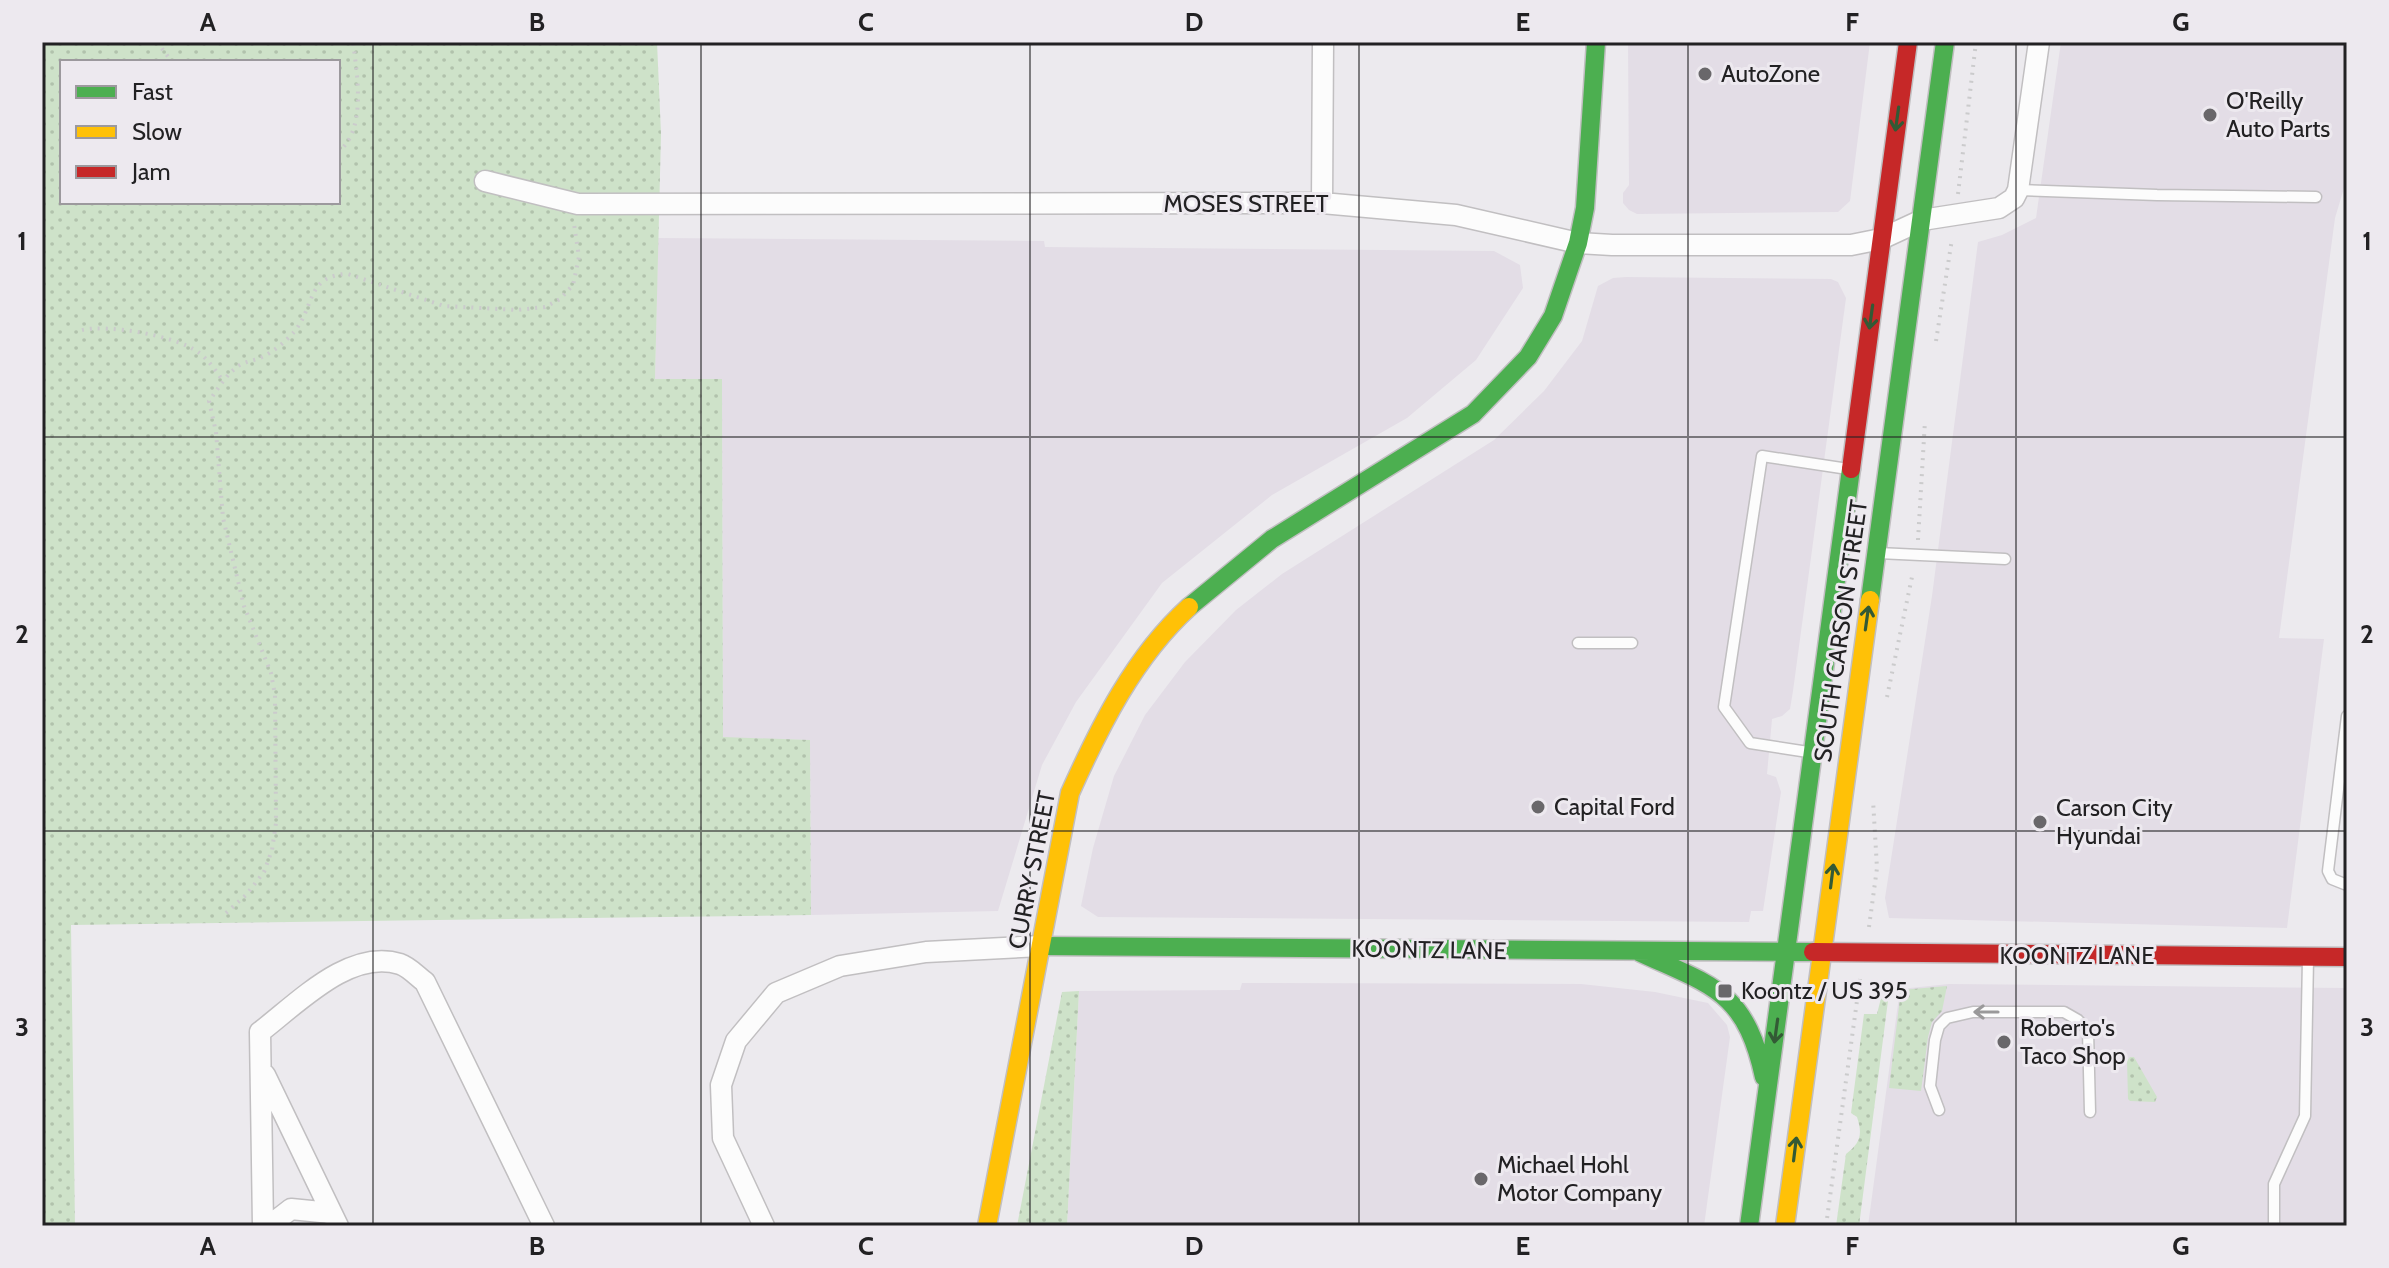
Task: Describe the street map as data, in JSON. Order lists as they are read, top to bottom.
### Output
{
  "streets": {
    "street": [
      "MOSES STREET",
      "SOUTH CARSON STREET",
      "CURRY STREET",
      "KOONTZ LANE"
    ]
  },
  "crossings": [
    ["MOSES STREET", "SOUTH CARSON STREET"],
    ["MOSES STREET", "CURRY STREET"],
    ["SOUTH CARSON STREET", "KOONTZ LANE"],
    ["CURRY STREET", "KOONTZ LANE"]
  ],
  "places": {
    "other": [
      "AutoZone",
      "O'Reilly Auto Parts",
      "Capital Ford",
      "Carson City Hyundai",
      "Roberto's Taco Shop",
      "Michael Hohl Motor Company"
    ],
    "transit": ["Koontz / US 395"]
  },
  "legend": ["Fast", "Slow", "Jam"],
  "grid": {
    "columns": [
      "A",
      "B",
      "C",
      "D",
      "E",
      "F",
      "G"
    ],
    "rows": ["1", "2", "3"]
  }
}
